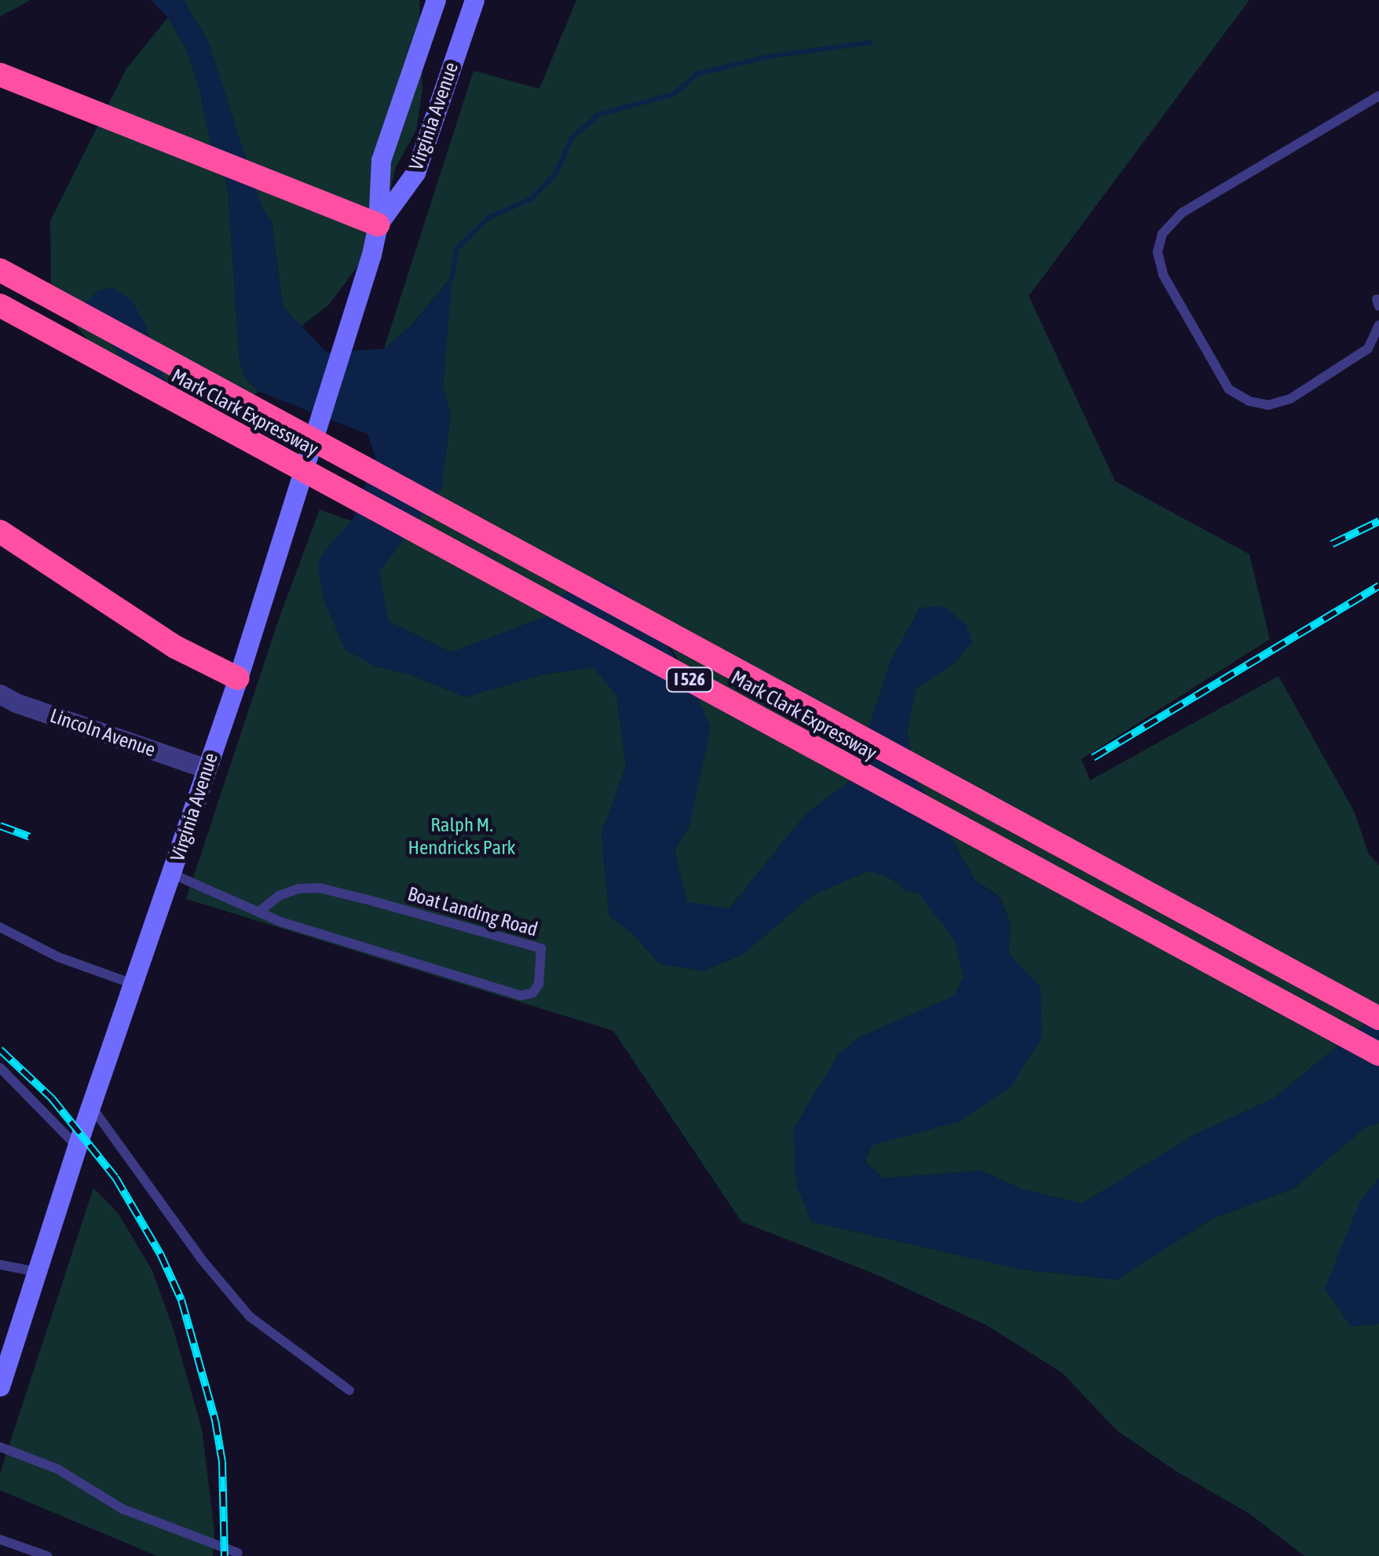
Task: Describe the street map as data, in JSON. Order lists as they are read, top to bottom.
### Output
{
  "streets": {
    "highway": ["Mark Clark Expressway", "I 526"],
    "main road": ["Virginia Avenue"],
    "street": ["Lincoln Avenue"],
    "lane": ["Boat Landing Road"]
  },
  "crossings": [
    ["Virginia Avenue", "Lincoln Avenue"],
    ["Virginia Avenue", "Boat Landing Road"]
  ],
  "parks": ["Ralph M. Hendricks Park"]
}
